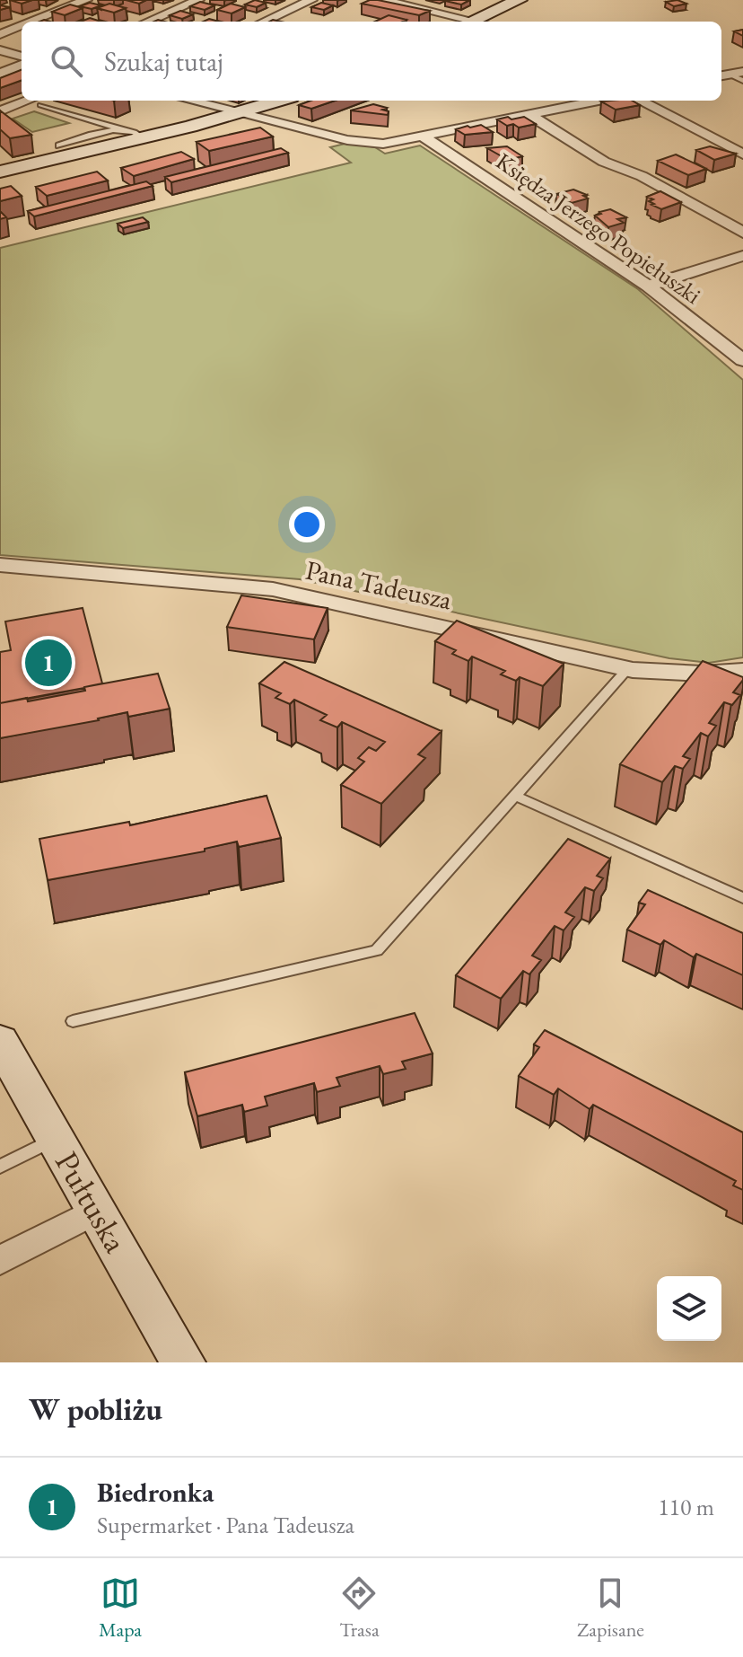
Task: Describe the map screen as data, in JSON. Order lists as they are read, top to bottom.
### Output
{
  "streets": {
    "street": ["Księdza Jerzego Popiełuszki", "Pana Tadeusza", "Pułtuska"]
  },
  "page": {
    "search": "Szukaj tutaj",
    "pins": "1",
    "heading": "W pobliżu",
    "list": [
      {
        "mark": "1",
        "name": "Biedronka",
        "note": "Supermarket · Pana Tadeusza",
        "value": "110 m"
      }
    ],
    "nav": ["Mapa", "Trasa", "Zapisane"]
  }
}
